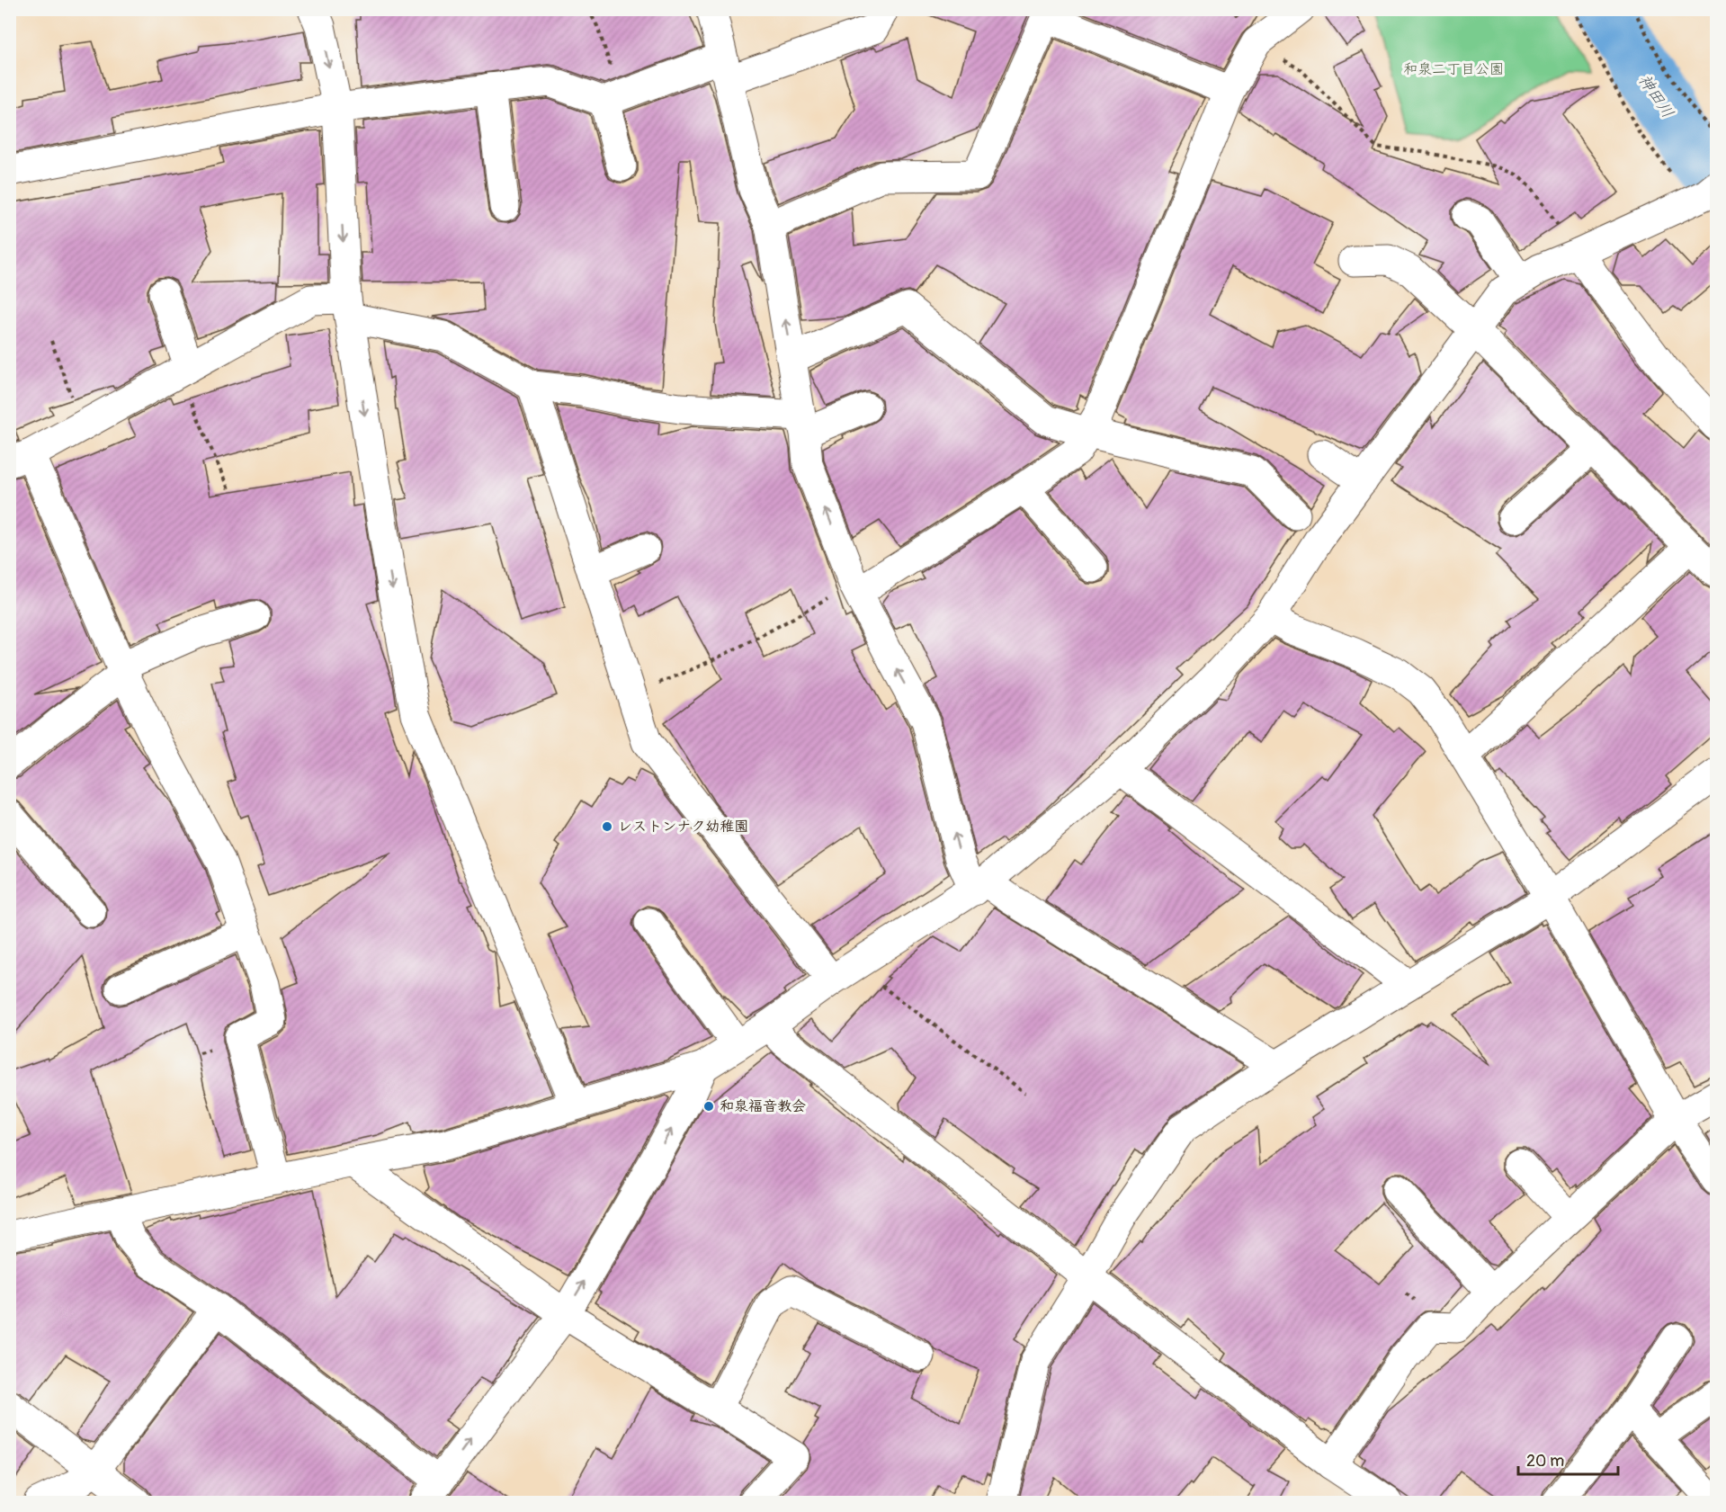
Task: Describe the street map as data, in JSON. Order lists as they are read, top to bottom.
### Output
{
  "water": ["神田川"],
  "parks": ["和泉二丁目公園"],
  "places": ["レストンナク幼稚園", "和泉福音教会"],
  "scale_bar": "20 m"
}
